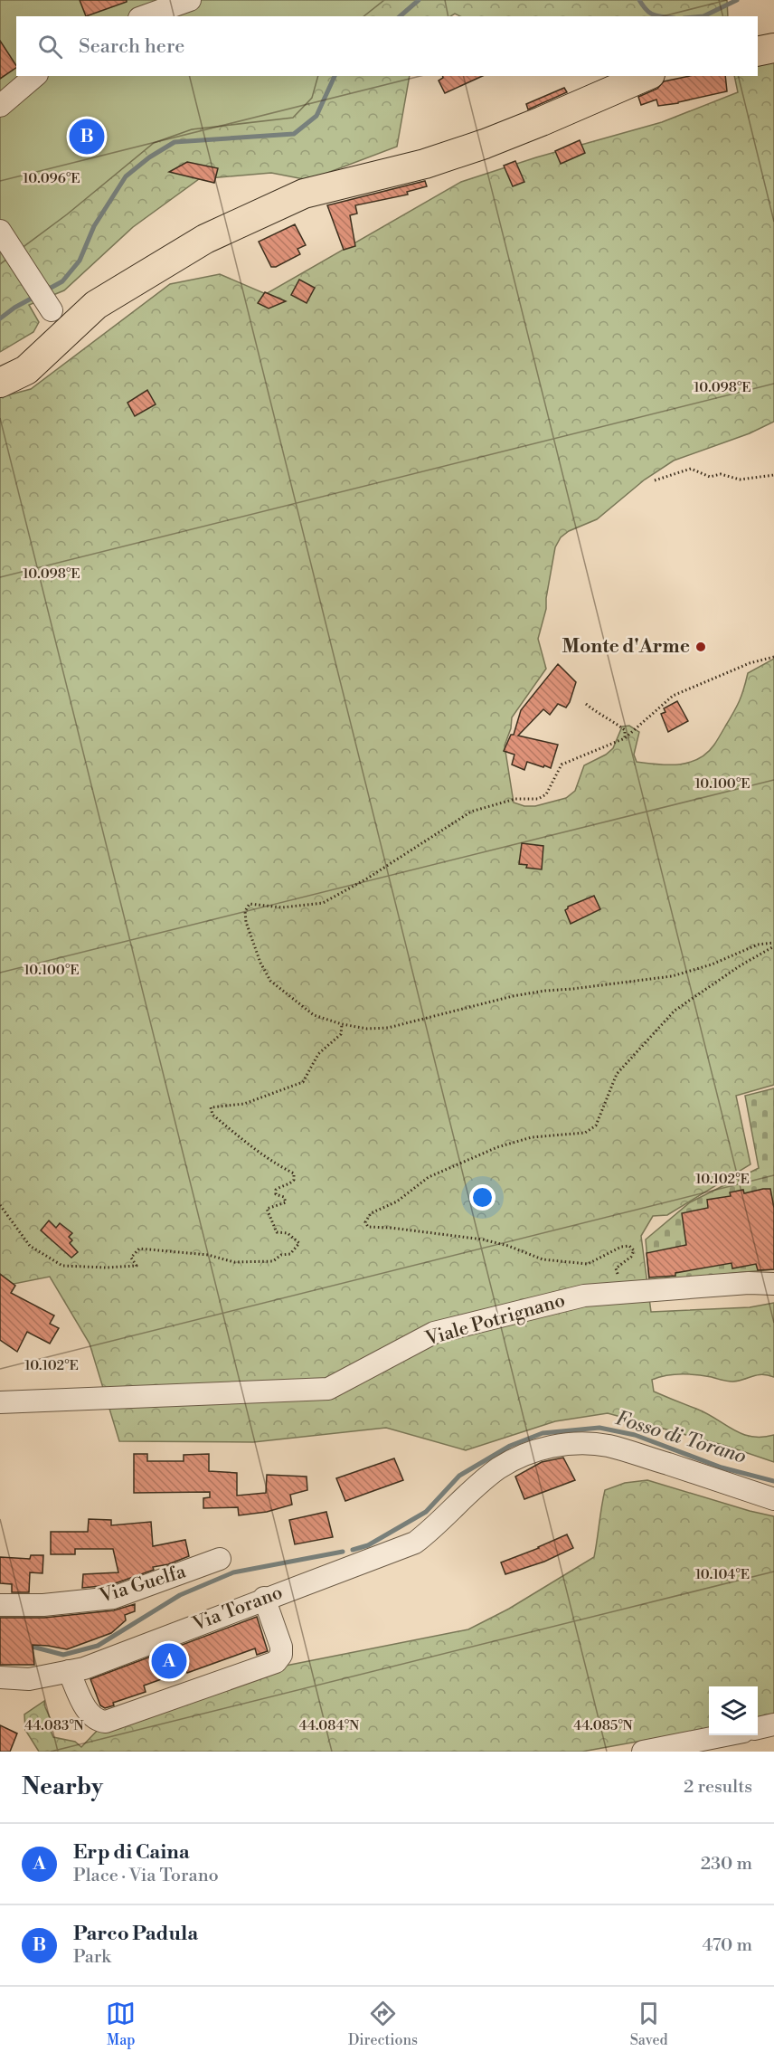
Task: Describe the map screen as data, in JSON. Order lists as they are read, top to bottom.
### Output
{
  "streets": {
    "street": ["Viale Potrignano", "Via Guelfa", "Via Torano"]
  },
  "water": ["Fosso di Torano"],
  "places": ["Monte d'Arme"],
  "page": {
    "search": "Search here",
    "pins": ["B", "A"],
    "heading": ["Nearby", "2 results"],
    "list": [
      {
        "mark": "A",
        "name": "Erp di Caina",
        "note": "Place · Via Torano",
        "value": "230 m"
      },
      {
        "mark": "B",
        "name": "Parco Padula",
        "note": "Park",
        "value": "470 m"
      }
    ],
    "nav": ["Map", "Directions", "Saved"]
  },
  "coordinates": [
    "10.096°E",
    "10.098°E",
    "10.100°E",
    "10.102°E",
    "10.104°E",
    "44.083°N",
    "44.084°N",
    "44.085°N"
  ]
}
